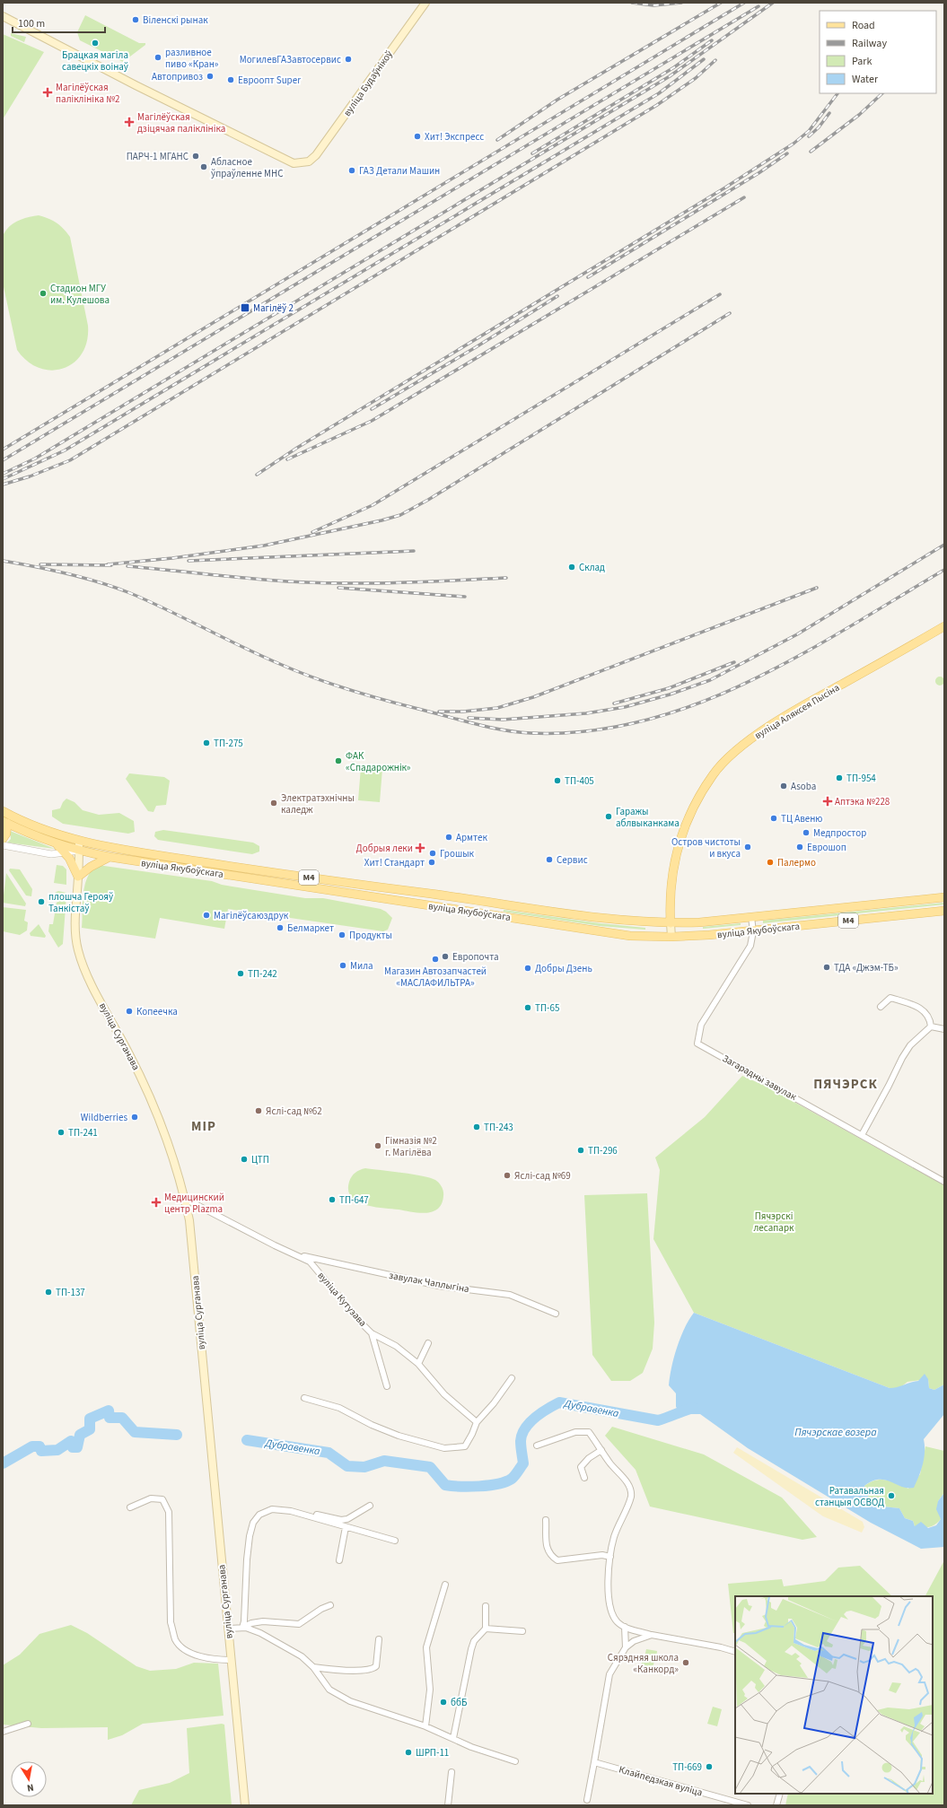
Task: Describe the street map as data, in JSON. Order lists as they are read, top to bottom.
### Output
{
  "streets": {
    "main road": [
      "вуліца Будаўнікоў",
      "вуліца Аляксея Пысіна",
      "вуліца Якубоўскага",
      "М4",
      "вуліца Сурганава"
    ],
    "street": [
      "Загарадны завулак",
      "завулак Чаплыгіна",
      "вуліца Кутузава",
      "Клайпедзкая вуліца"
    ]
  },
  "crossings": [
    ["вуліца Аляксея Пысіна", "вуліца Якубоўскага"],
    ["вуліца Якубоўскага", "вуліца Сурганава"],
    ["вуліца Якубоўскага", "Загарадны завулак"],
    ["вуліца Сурганава", "вуліца Кутузава"],
    ["завулак Чаплыгіна", "вуліца Кутузава"]
  ],
  "districts": ["ПЯЧЭРСК", "МІР"],
  "water": ["Дубравенка", "Пячэрскае возера"],
  "parks": ["Пячэрскі лесапарк"],
  "places": {
    "other": [
      "Віленскі рынак",
      "Брацкая магіла савецкіх воінаў",
      "разливное пиво «Кран»",
      "МогилевГАЗавтосервис",
      "Автопривоз",
      "Евроопт Super",
      "Хит! Экспресс",
      "ПАРЧ-1 МГАНС",
      "Абласное ўпраўленне МНС",
      "ГАЗ Детали Машин",
      "Стадион МГУ им. Кулешова",
      "Склад",
      "ТП-275",
      "ФАК «Спадарожнік»",
      "ТП-954",
      "ТП-405",
      "Asoba",
      "Электратэхнічны каледж",
      "Гаражы аблвыканкама",
      "ТЦ Авеню",
      "Медпростор",
      "Армтек",
      "Остров чистоты и вкуса",
      "Еврошоп",
      "Грошык",
      "Сервис",
      "Хит! Стандарт",
      "Палермо",
      "плошча Герояў Танкістаў",
      "Магілёўсаюздрук",
      "Белмаркет",
      "Продукты",
      "Европочта",
      "Магазин Автозапчастей «МАСЛАФИЛЬТРА»",
      "Мила",
      "ТДА «Джэм-ТБ»",
      "Добры Дзень",
      "ТП-242",
      "ТП-65",
      "Копеечка",
      "Яслі-сад №62",
      "Wildberries",
      "ТП-243",
      "ТП-241",
      "Гімназія №2 г. Магілёва",
      "ТП-296",
      "ЦТП",
      "Яслі-сад №69",
      "ТП-647",
      "ТП-137",
      "Ратавальная станцыя ОСВОД",
      "Сярэдняя школа «Канкорд»",
      "ббБ",
      "ШРП-11",
      "ТП-669"
    ],
    "health": [
      "Магілёўская паліклініка №2",
      "Магілёўская дзіцячая паліклініка",
      "Аптэка №228",
      "Добрыя леки",
      "Медицинский центр Plazma"
    ],
    "transit": ["Магілёў 2"]
  },
  "legend": [
    "Road",
    "Railway",
    "Park",
    "Water"
  ],
  "scale_bar": "100 m",
  "north": "bottom"
}
